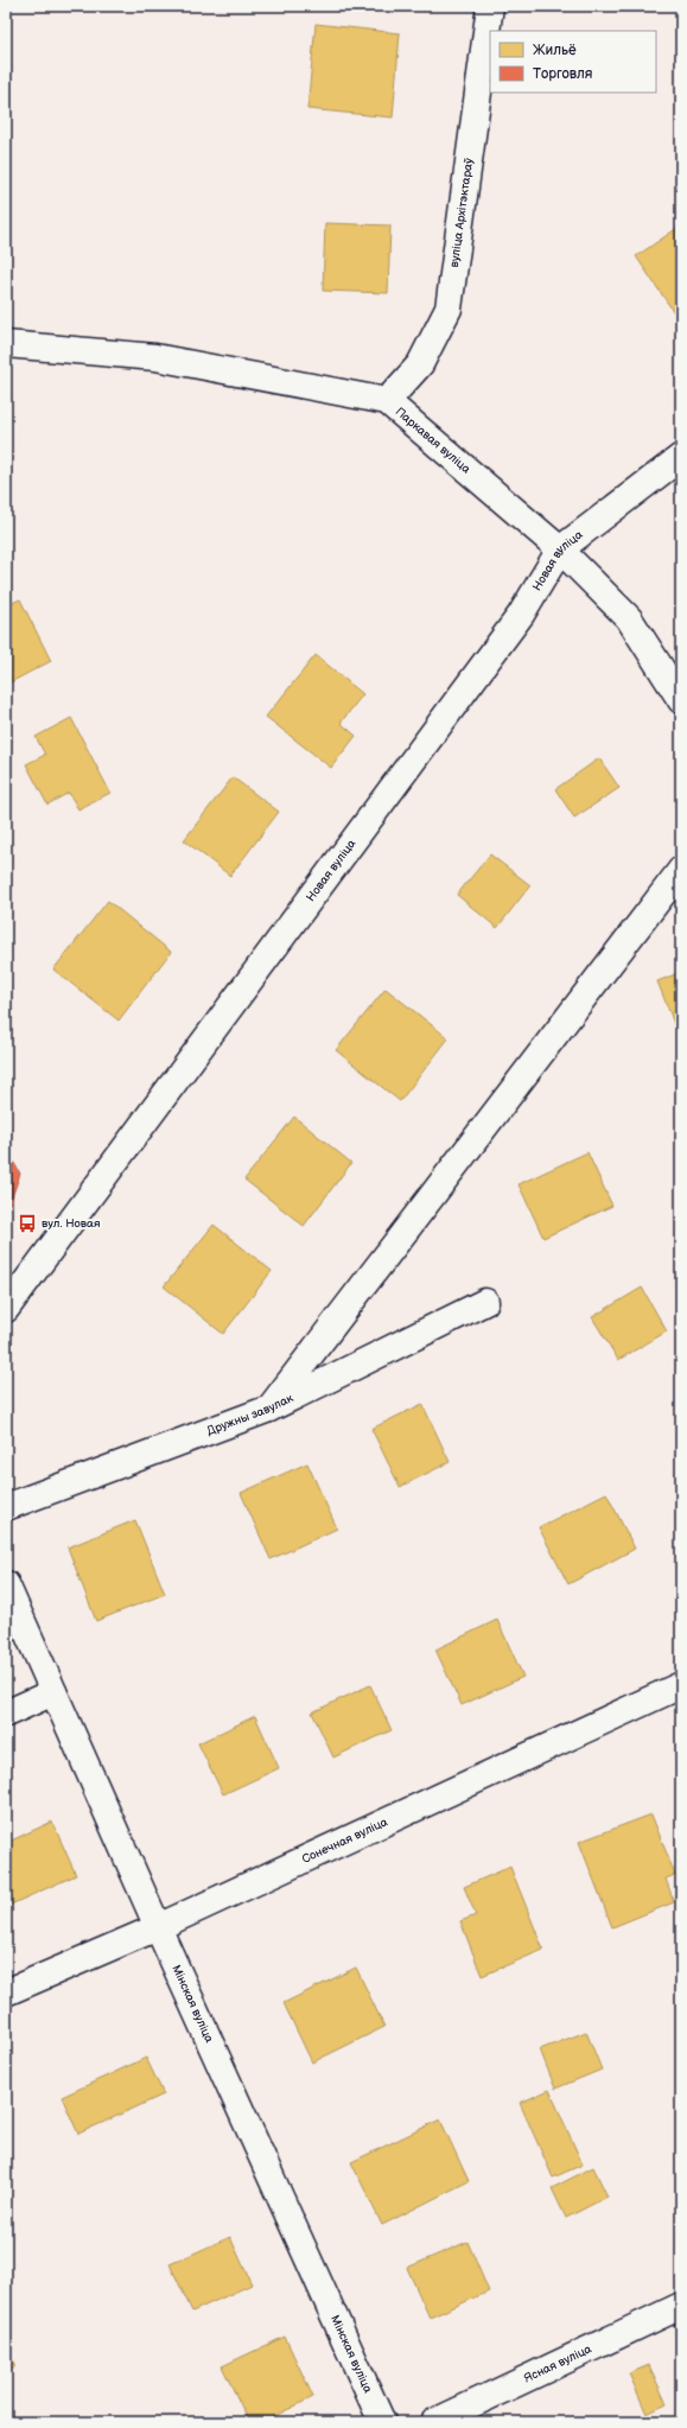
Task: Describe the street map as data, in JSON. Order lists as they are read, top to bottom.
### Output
{
  "streets": {
    "street": [
      "вуліца Архітэктараў",
      "Паркавая вуліца",
      "Новая вуліца",
      "Дружны завулак",
      "Сонечная вуліца",
      "Мінская вуліца",
      "Ясная вуліца"
    ]
  },
  "crossings": [
    ["вуліца Архітэктараў", "Паркавая вуліца"],
    ["Паркавая вуліца", "Новая вуліца"],
    ["Сонечная вуліца", "Мінская вуліца"]
  ],
  "places": {
    "bus stop": ["вул. Новая"]
  },
  "legend": ["Жильё", "Торговля"]
}
